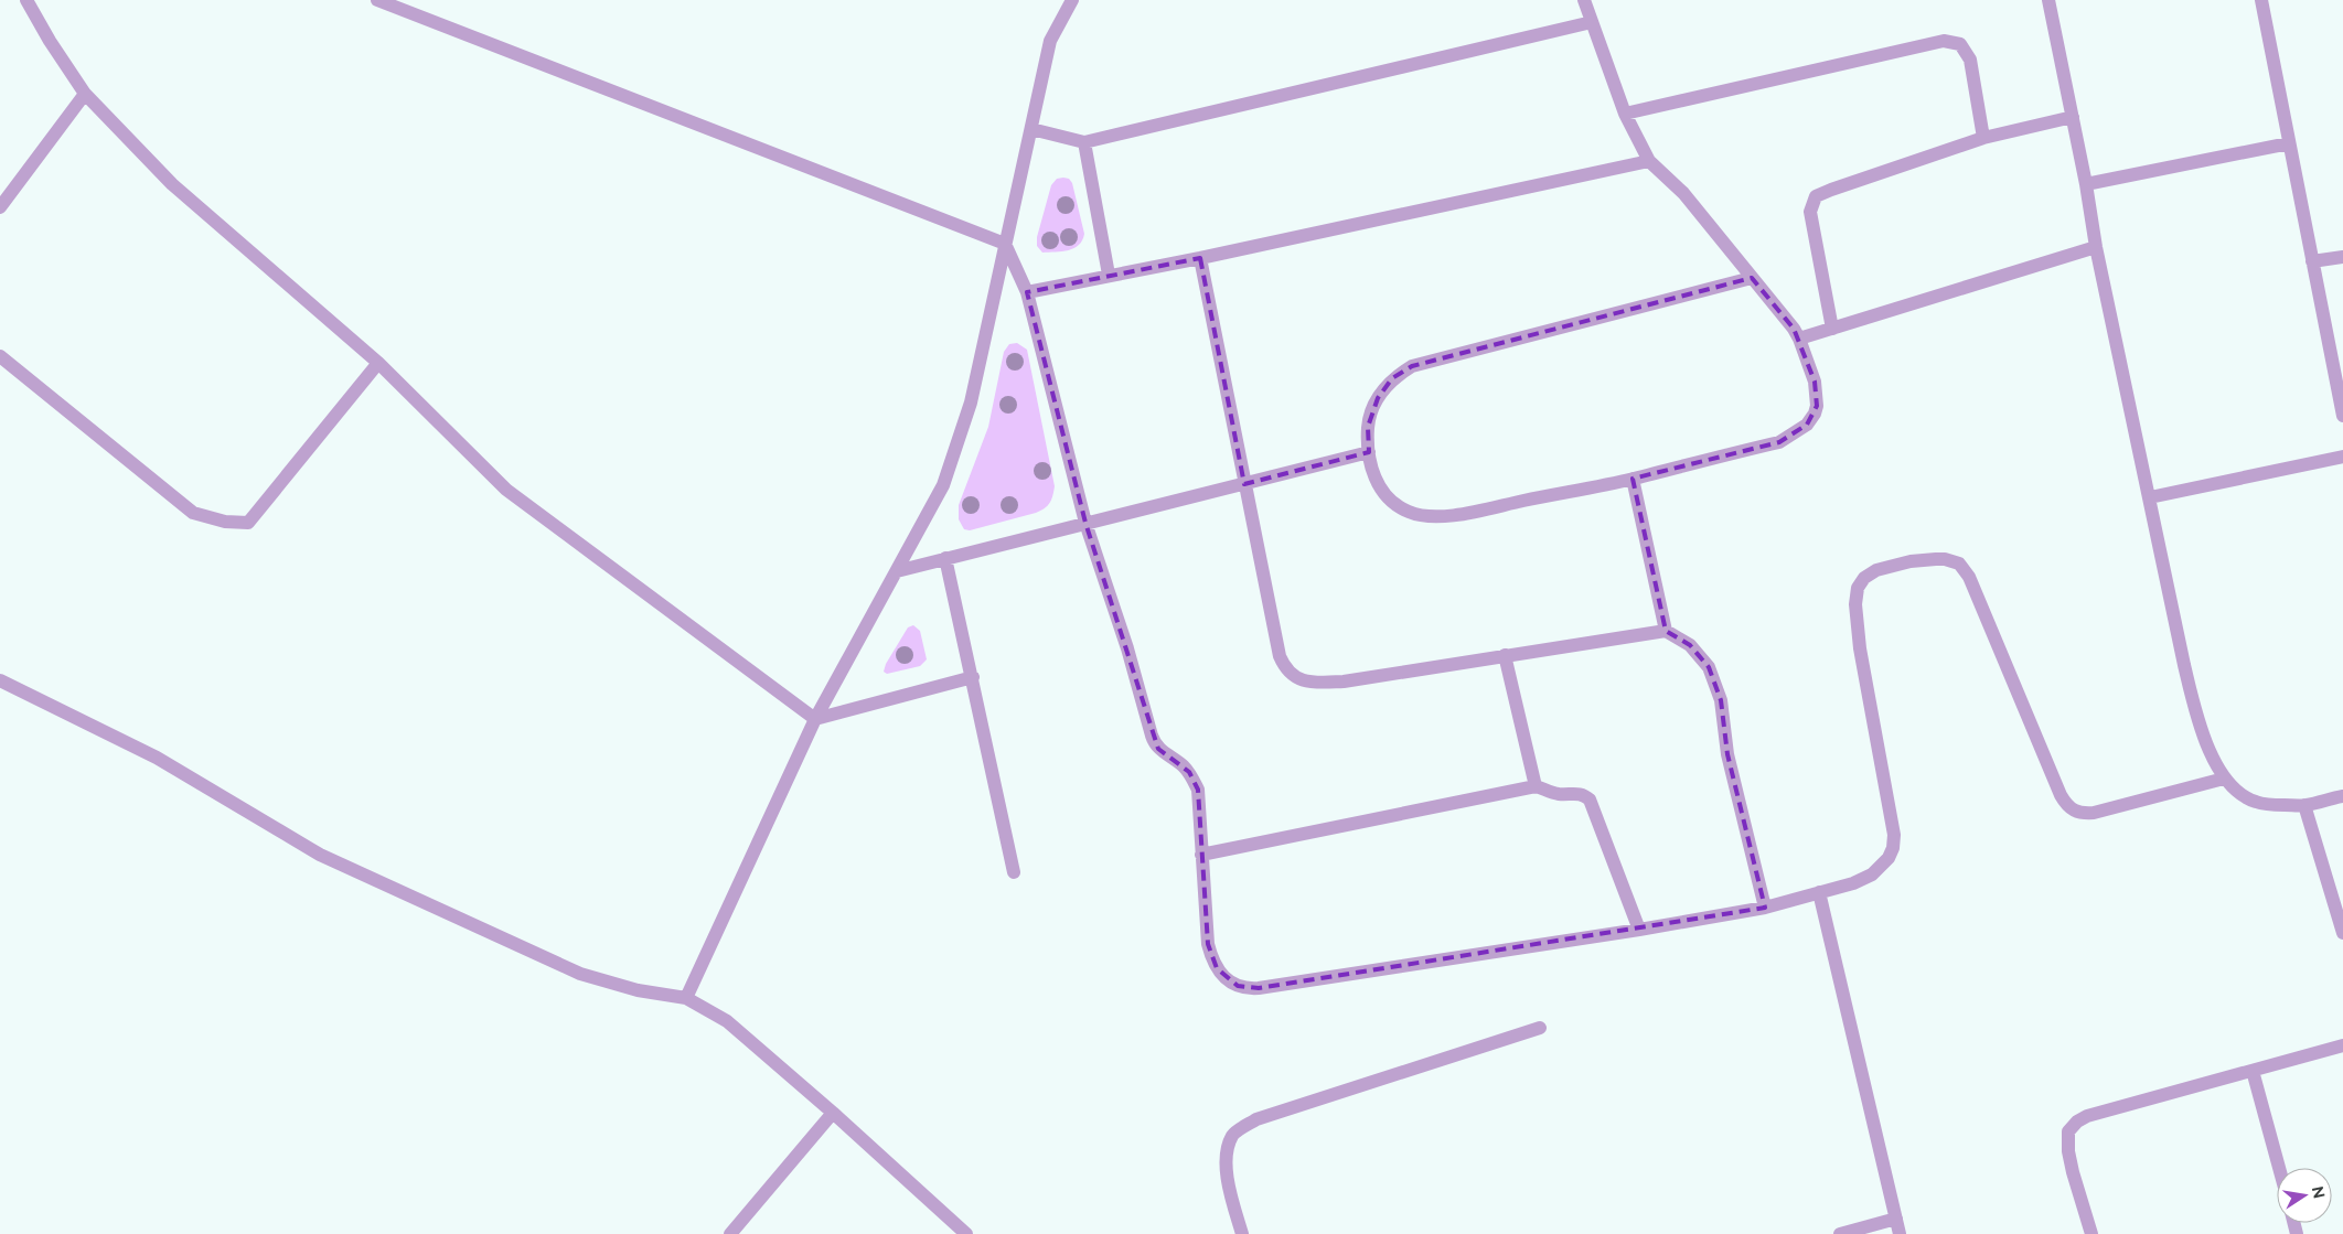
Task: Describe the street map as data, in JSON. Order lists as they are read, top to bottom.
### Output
{
  "north": "right"
}
